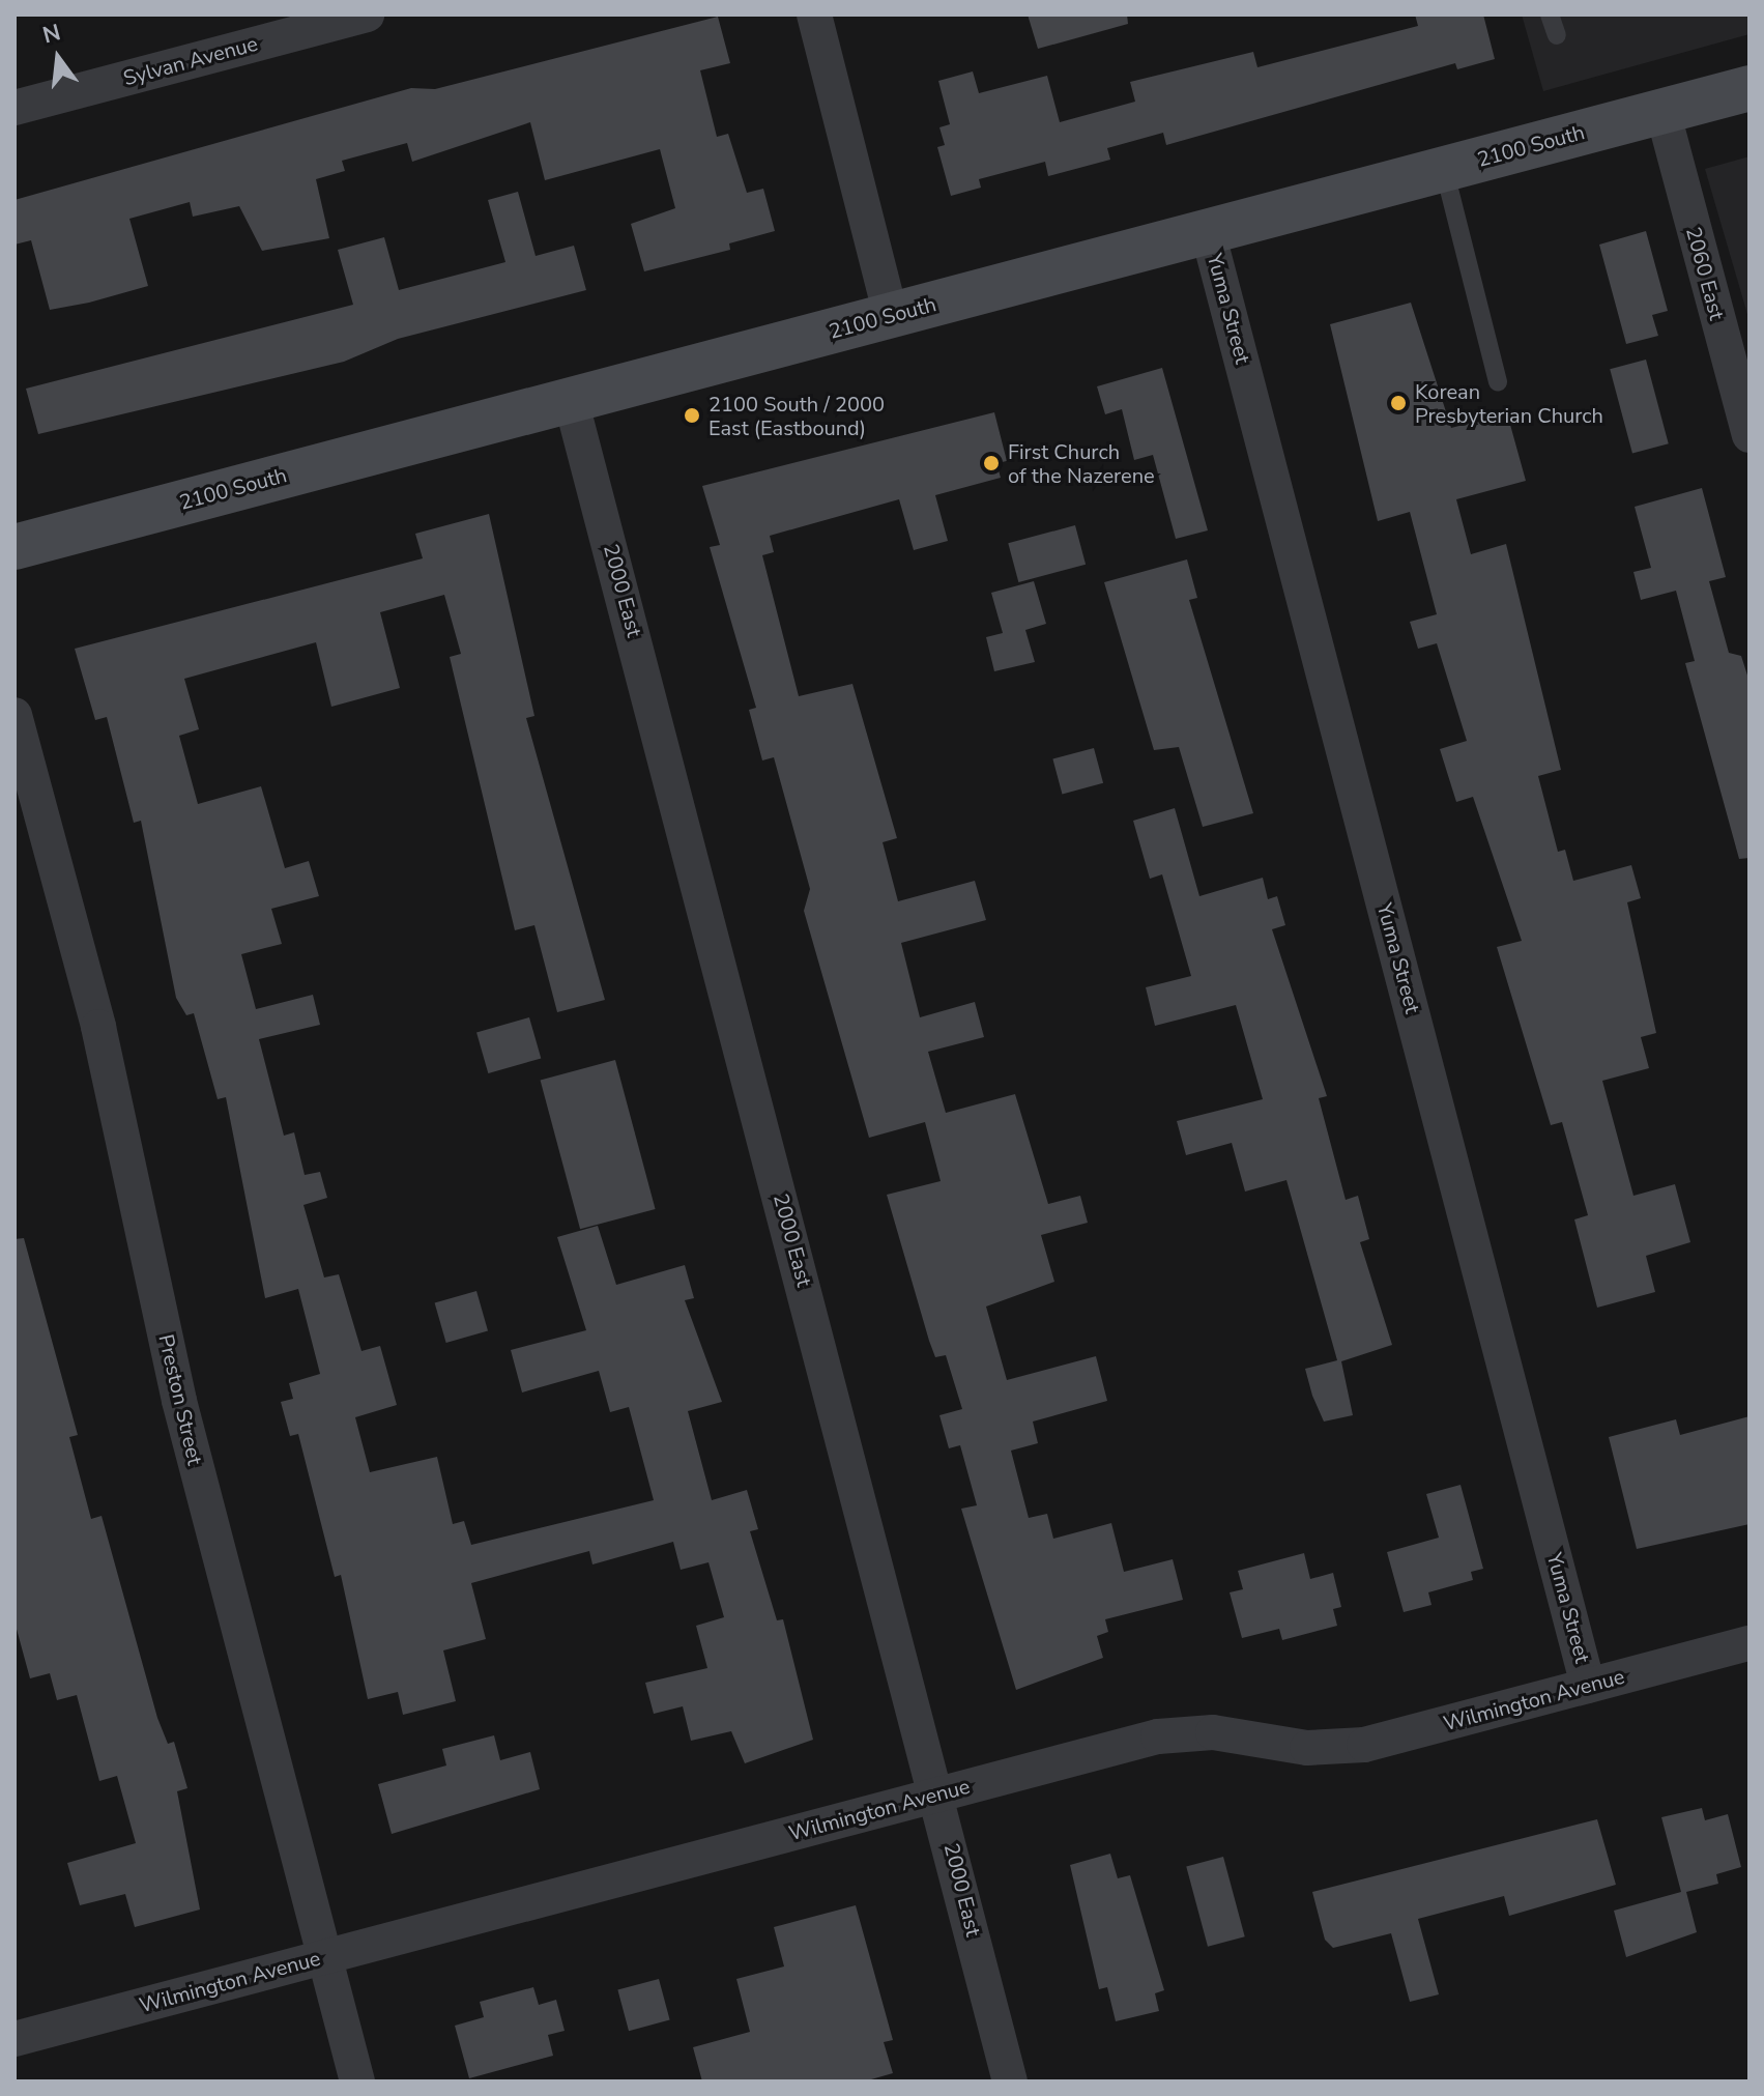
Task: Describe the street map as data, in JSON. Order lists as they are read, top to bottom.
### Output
{
  "streets": {
    "main road": ["2100 South"],
    "street": [
      "Sylvan Avenue",
      "2060 East",
      "Yuma Street",
      "2000 East",
      "Preston Street",
      "Wilmington Avenue"
    ]
  },
  "crossings": [
    ["2100 South", "2060 East"],
    ["2100 South", "Yuma Street"],
    ["2100 South", "2000 East"],
    ["Yuma Street", "Wilmington Avenue"],
    ["2000 East", "Wilmington Avenue"],
    ["Preston Street", "Wilmington Avenue"]
  ],
  "places": ["Korean Presbyterian Church", "2100 South / 2000 East (Eastbound)", "First Church of the Nazerene"],
  "north": "top"
}
